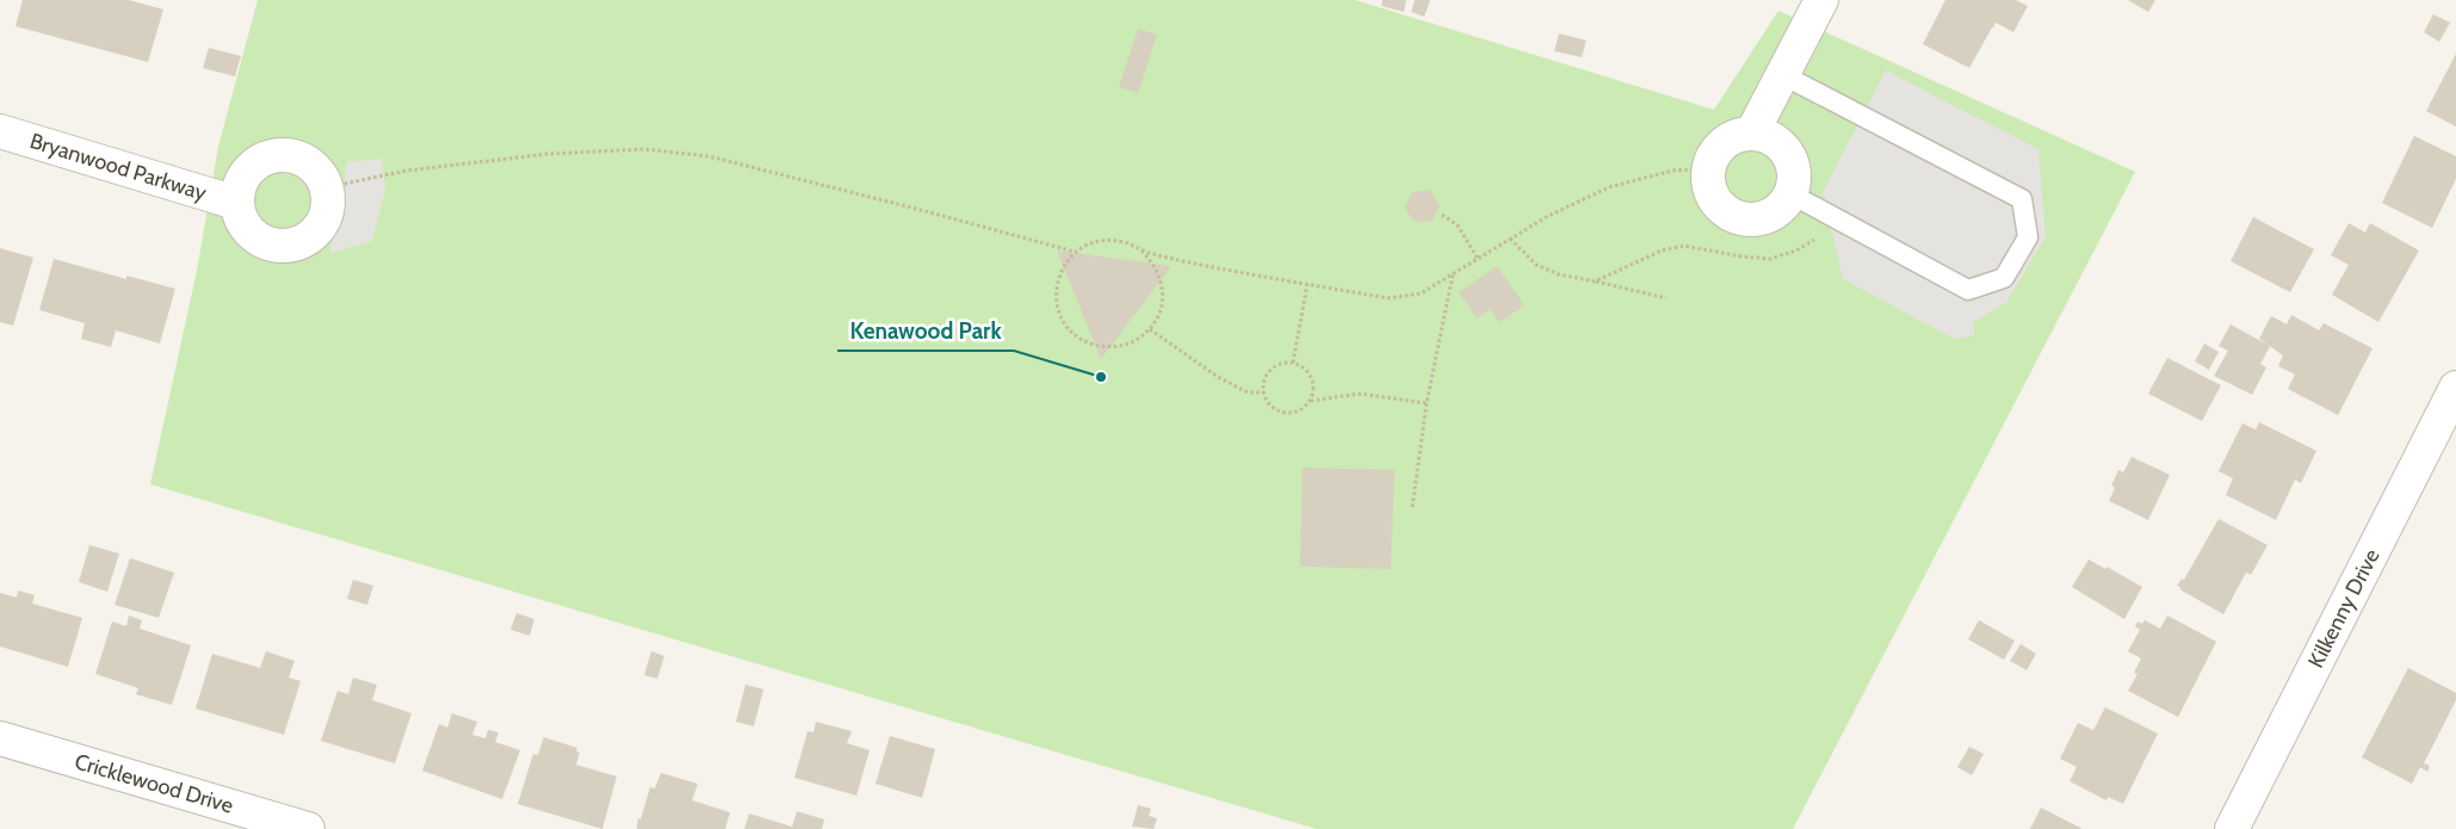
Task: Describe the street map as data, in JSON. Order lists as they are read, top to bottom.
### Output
{
  "streets": {
    "street": ["Bryanwood Parkway", "Kilkenny Drive", "Cricklewood Drive"]
  },
  "places": ["Kenawood Park"]
}
